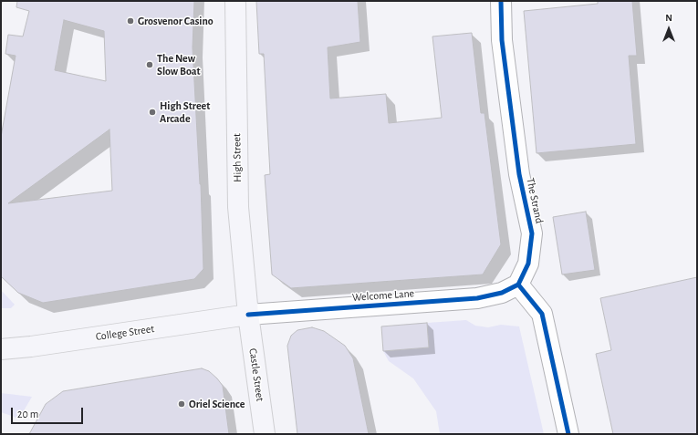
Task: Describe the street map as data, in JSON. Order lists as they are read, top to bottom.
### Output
{
  "streets": {
    "main road": ["High Street", "College Street", "Castle Street"],
    "street": ["The Strand", "Welcome Lane"]
  },
  "crossings": [
    ["High Street", "Welcome Lane"],
    ["High Street", "College Street"],
    ["High Street", "Castle Street"],
    ["The Strand", "Welcome Lane"],
    ["Welcome Lane", "College Street"],
    ["Welcome Lane", "Castle Street"],
    ["College Street", "Castle Street"]
  ],
  "places": [
    "Grosvenor Casino",
    "The New Slow Boat",
    "High Street Arcade",
    "Oriel Science"
  ],
  "scale_bar": "20 m",
  "north": "top"
}
